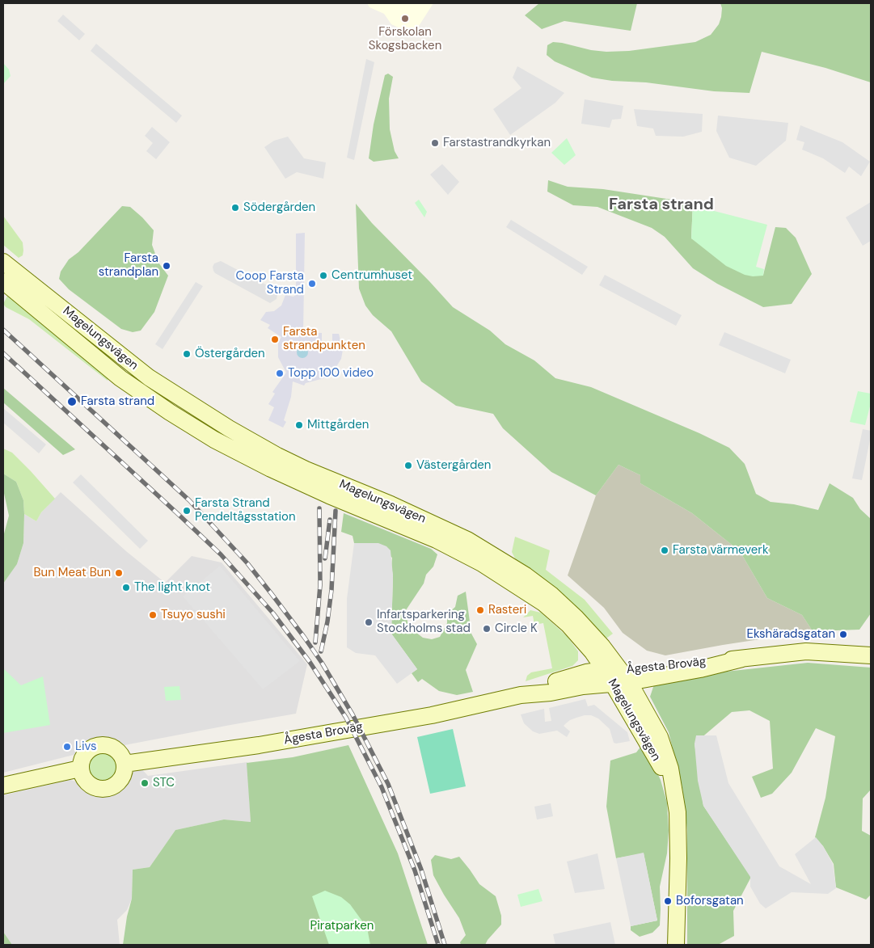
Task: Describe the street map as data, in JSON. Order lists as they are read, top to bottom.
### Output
{
  "streets": {
    "main road": ["Magelungsvägen", "Ågesta Broväg"]
  },
  "crossings": [
    ["Magelungsvägen", "Ågesta Broväg"]
  ],
  "districts": ["Farsta strand"],
  "parks": ["Piratparken"],
  "places": [
    "Förskolan Skogsbacken",
    "Farstastrandkyrkan",
    "Södergården",
    "Farsta strandplan",
    "Centrumhuset",
    "Coop Farsta Strand",
    "Farsta strandpunkten",
    "Östergården",
    "Topp 100 video",
    "Farsta strand",
    "Mittgården",
    "Västergården",
    "Farsta Strand Pendeltågsstation",
    "Farsta värmeverk",
    "Bun Meat Bun",
    "The light knot",
    "Rasteri",
    "Tsuyo sushi",
    "Infartsparkering Stockholms stad",
    "Circle K",
    "Ekshäradsgatan",
    "Livs",
    "STC",
    "Boforsgatan"
  ]
}
